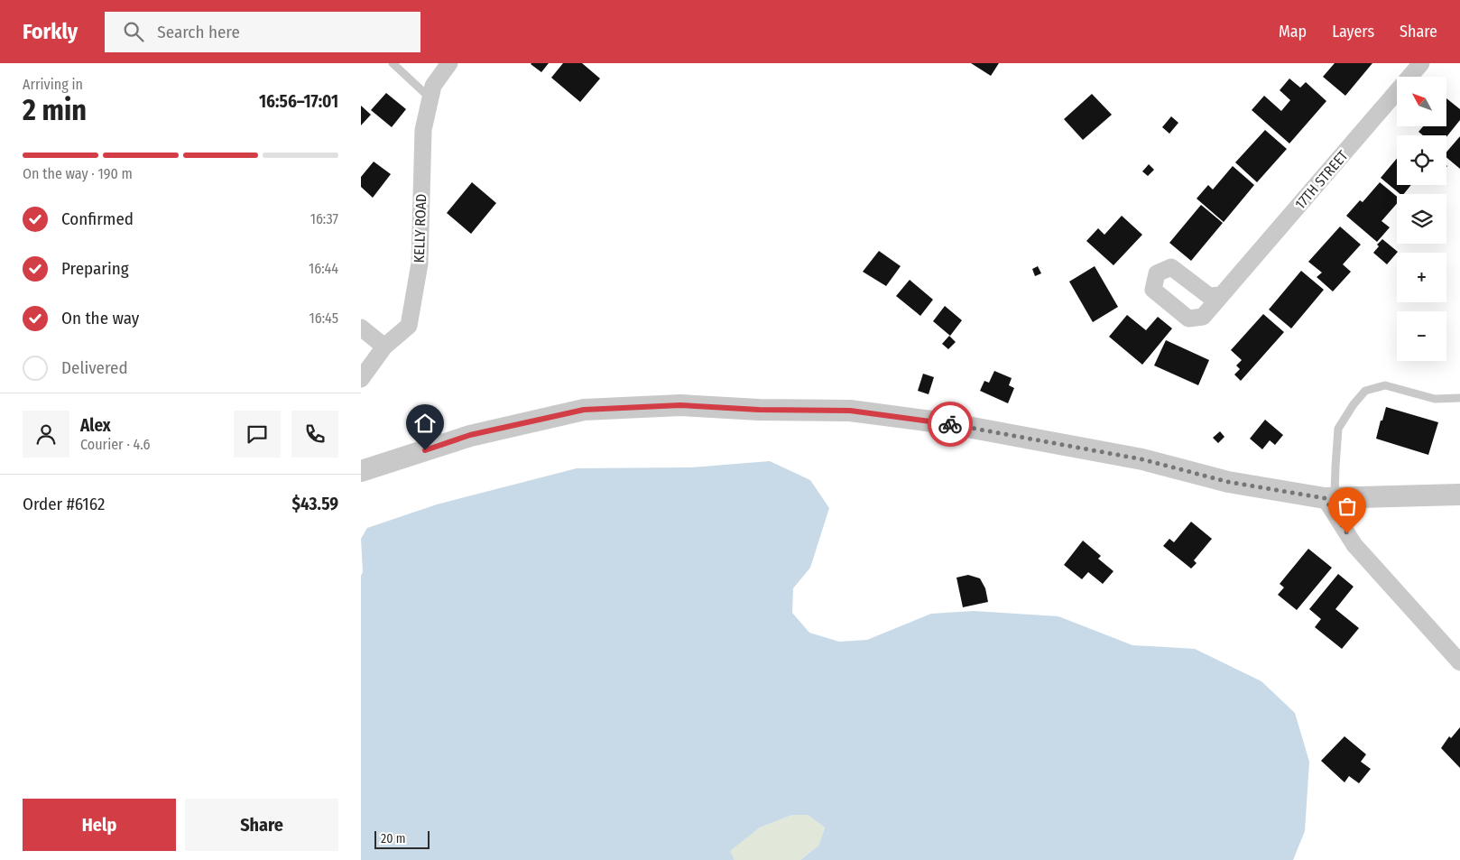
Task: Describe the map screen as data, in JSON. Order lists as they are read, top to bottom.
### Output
{
  "streets": {
    "street": ["17TH STREET", "KELLY ROAD"]
  },
  "scale_bar": "20 m",
  "north": "top left",
  "page": {
    "header": "Forkly",
    "search": "Search here",
    "nav": ["Map", "Layers", "Share"],
    "heading": ["2 min", "Arriving in", "16:56–17:01"],
    "panel": [
      "Alex",
      "Courier · 4.6",
      "Order #6162",
      "$43.59"
    ],
    "map_buttons": ["+", "−"],
    "bar": "On the way · 190 m",
    "list": [
      ["Confirmed", "16:37"],
      ["Preparing", "16:44"],
      ["On the way", "16:45"],
      "Delivered"
    ],
    "buttons": ["Help", "Share"],
    "scale": "20 m"
  }
}
